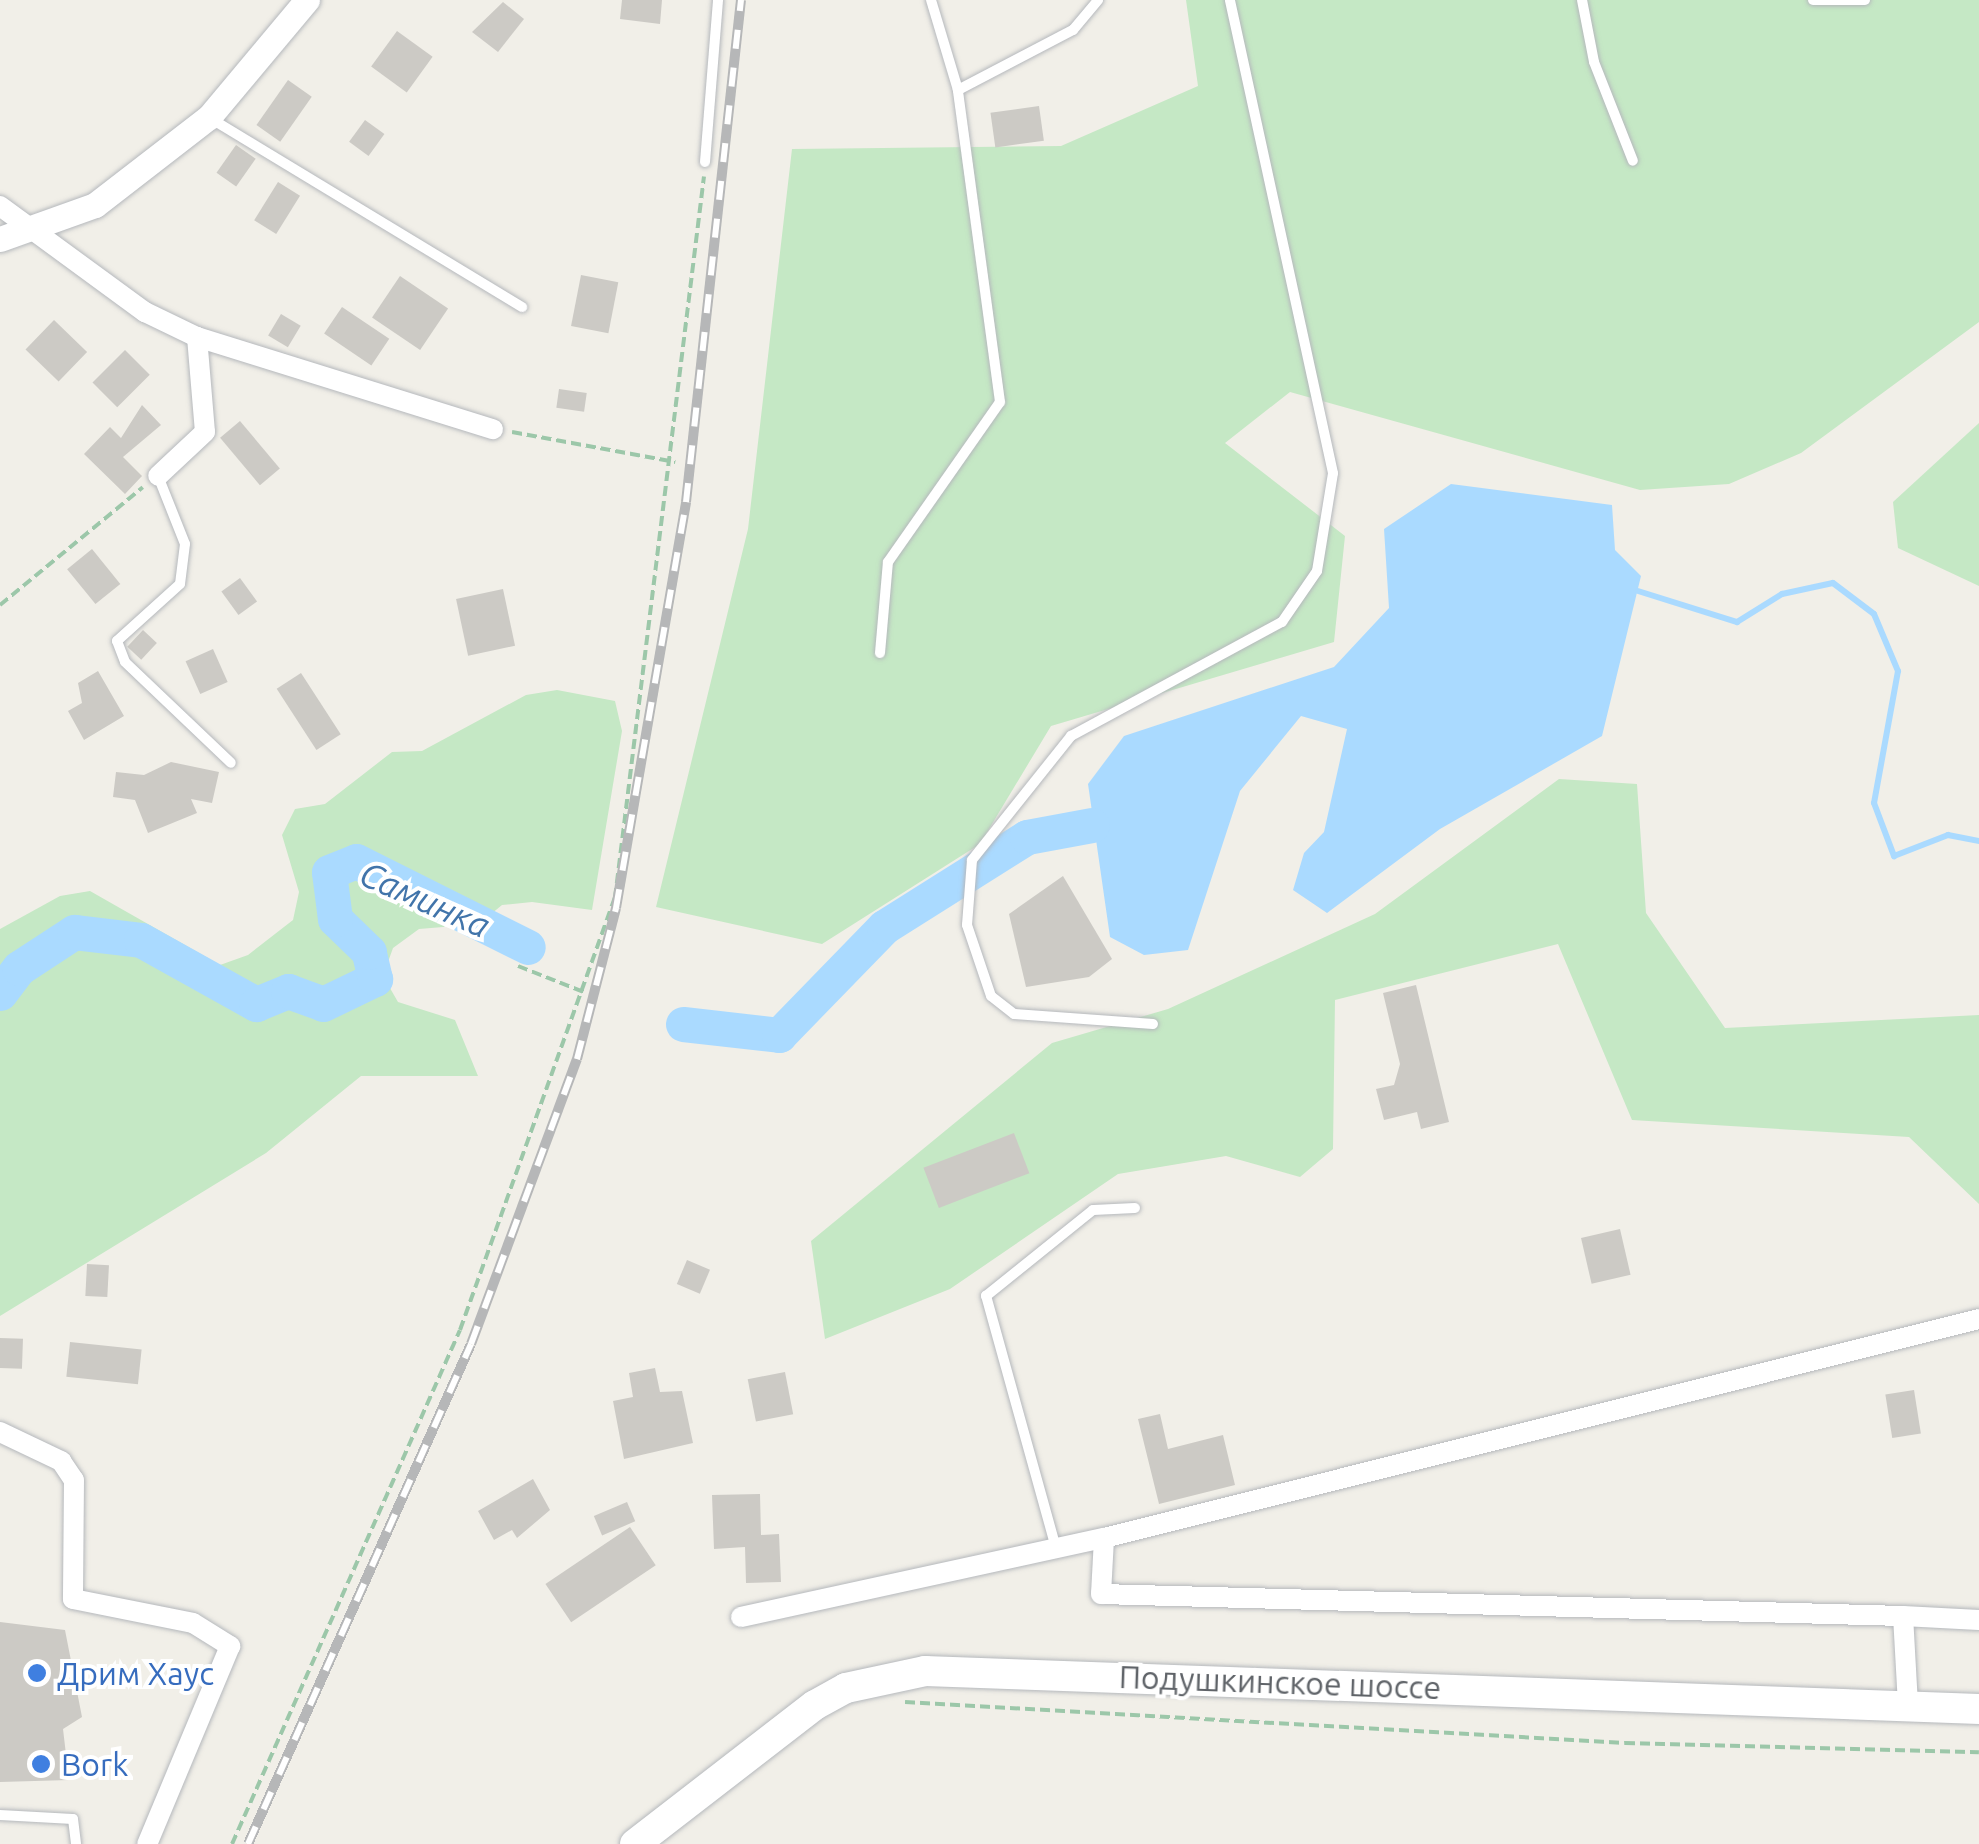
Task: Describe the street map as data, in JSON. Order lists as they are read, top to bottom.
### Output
{
  "streets": {
    "main road": ["Подушкинское шоссе"]
  },
  "water": ["Саминка"],
  "places": ["Дрим Хаус", "Bork"]
}
